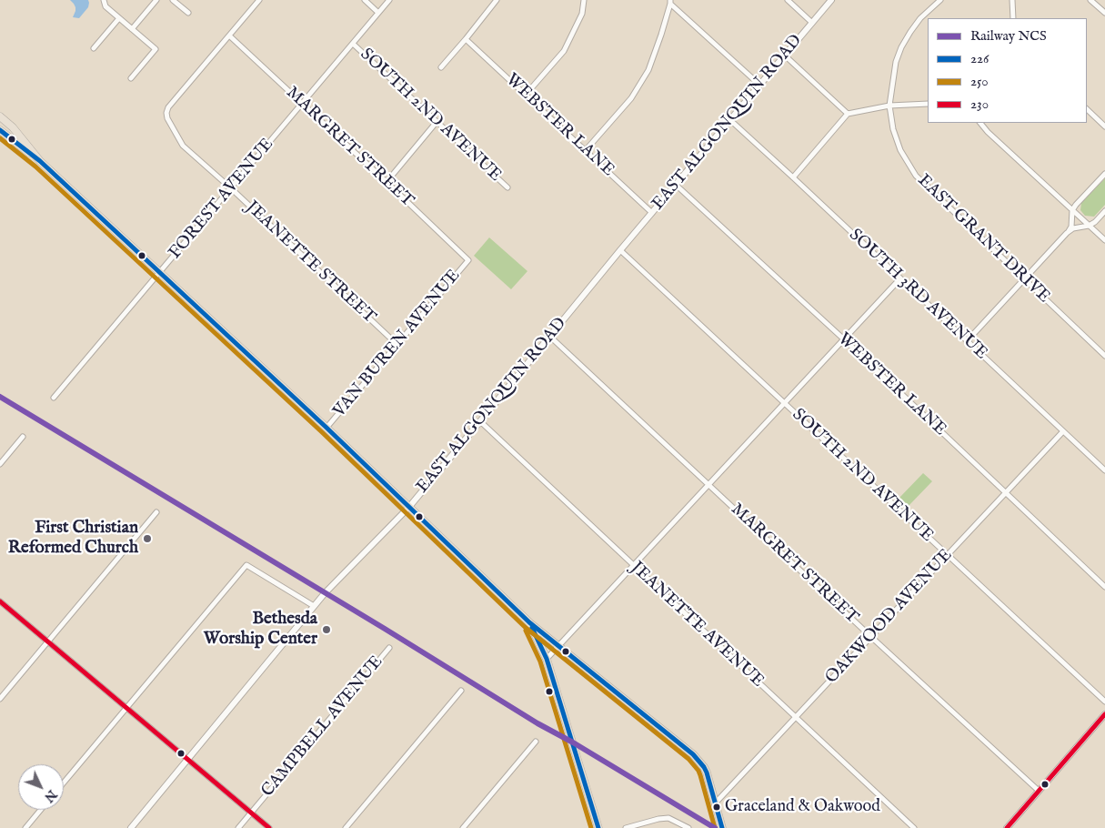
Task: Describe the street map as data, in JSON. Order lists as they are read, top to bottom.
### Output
{
  "streets": {
    "street": [
      "SOUTH 2ND AVENUE",
      "EAST ALGONQUIN ROAD",
      "WEBSTER LANE",
      "MARGRET STREET",
      "FOREST AVENUE",
      "EAST GRANT DRIVE",
      "JEANETTE STREET",
      "SOUTH 3RD AVENUE",
      "VAN BUREN AVENUE",
      "OAKWOOD AVENUE",
      "JEANETTE AVENUE",
      "CAMPBELL AVENUE"
    ]
  },
  "crossings": [
    ["SOUTH 2ND AVENUE", "EAST ALGONQUIN ROAD"],
    ["SOUTH 2ND AVENUE", "FOREST AVENUE"],
    ["SOUTH 2ND AVENUE", "OAKWOOD AVENUE"],
    ["EAST ALGONQUIN ROAD", "WEBSTER LANE"],
    ["EAST ALGONQUIN ROAD", "MARGRET STREET"],
    ["EAST ALGONQUIN ROAD", "SOUTH 3RD AVENUE"],
    ["EAST ALGONQUIN ROAD", "JEANETTE AVENUE"],
    ["WEBSTER LANE", "OAKWOOD AVENUE"],
    ["MARGRET STREET", "FOREST AVENUE"],
    ["MARGRET STREET", "JEANETTE STREET"],
    ["MARGRET STREET", "VAN BUREN AVENUE"],
    ["MARGRET STREET", "OAKWOOD AVENUE"],
    ["FOREST AVENUE", "JEANETTE STREET"],
    ["JEANETTE STREET", "VAN BUREN AVENUE"],
    ["SOUTH 3RD AVENUE", "OAKWOOD AVENUE"],
    ["OAKWOOD AVENUE", "JEANETTE AVENUE"]
  ],
  "places": ["First Christian Reformed Church", "Bethesda Worship Center", "Graceland & Oakwood"],
  "lines": [
    "transit line 226",
    "transit line 250",
    "rail line NCS",
    "transit line 230"
  ],
  "legend": [
    "Railway NCS",
    "226",
    "250",
    "230"
  ],
  "north": "bottom right"
}
